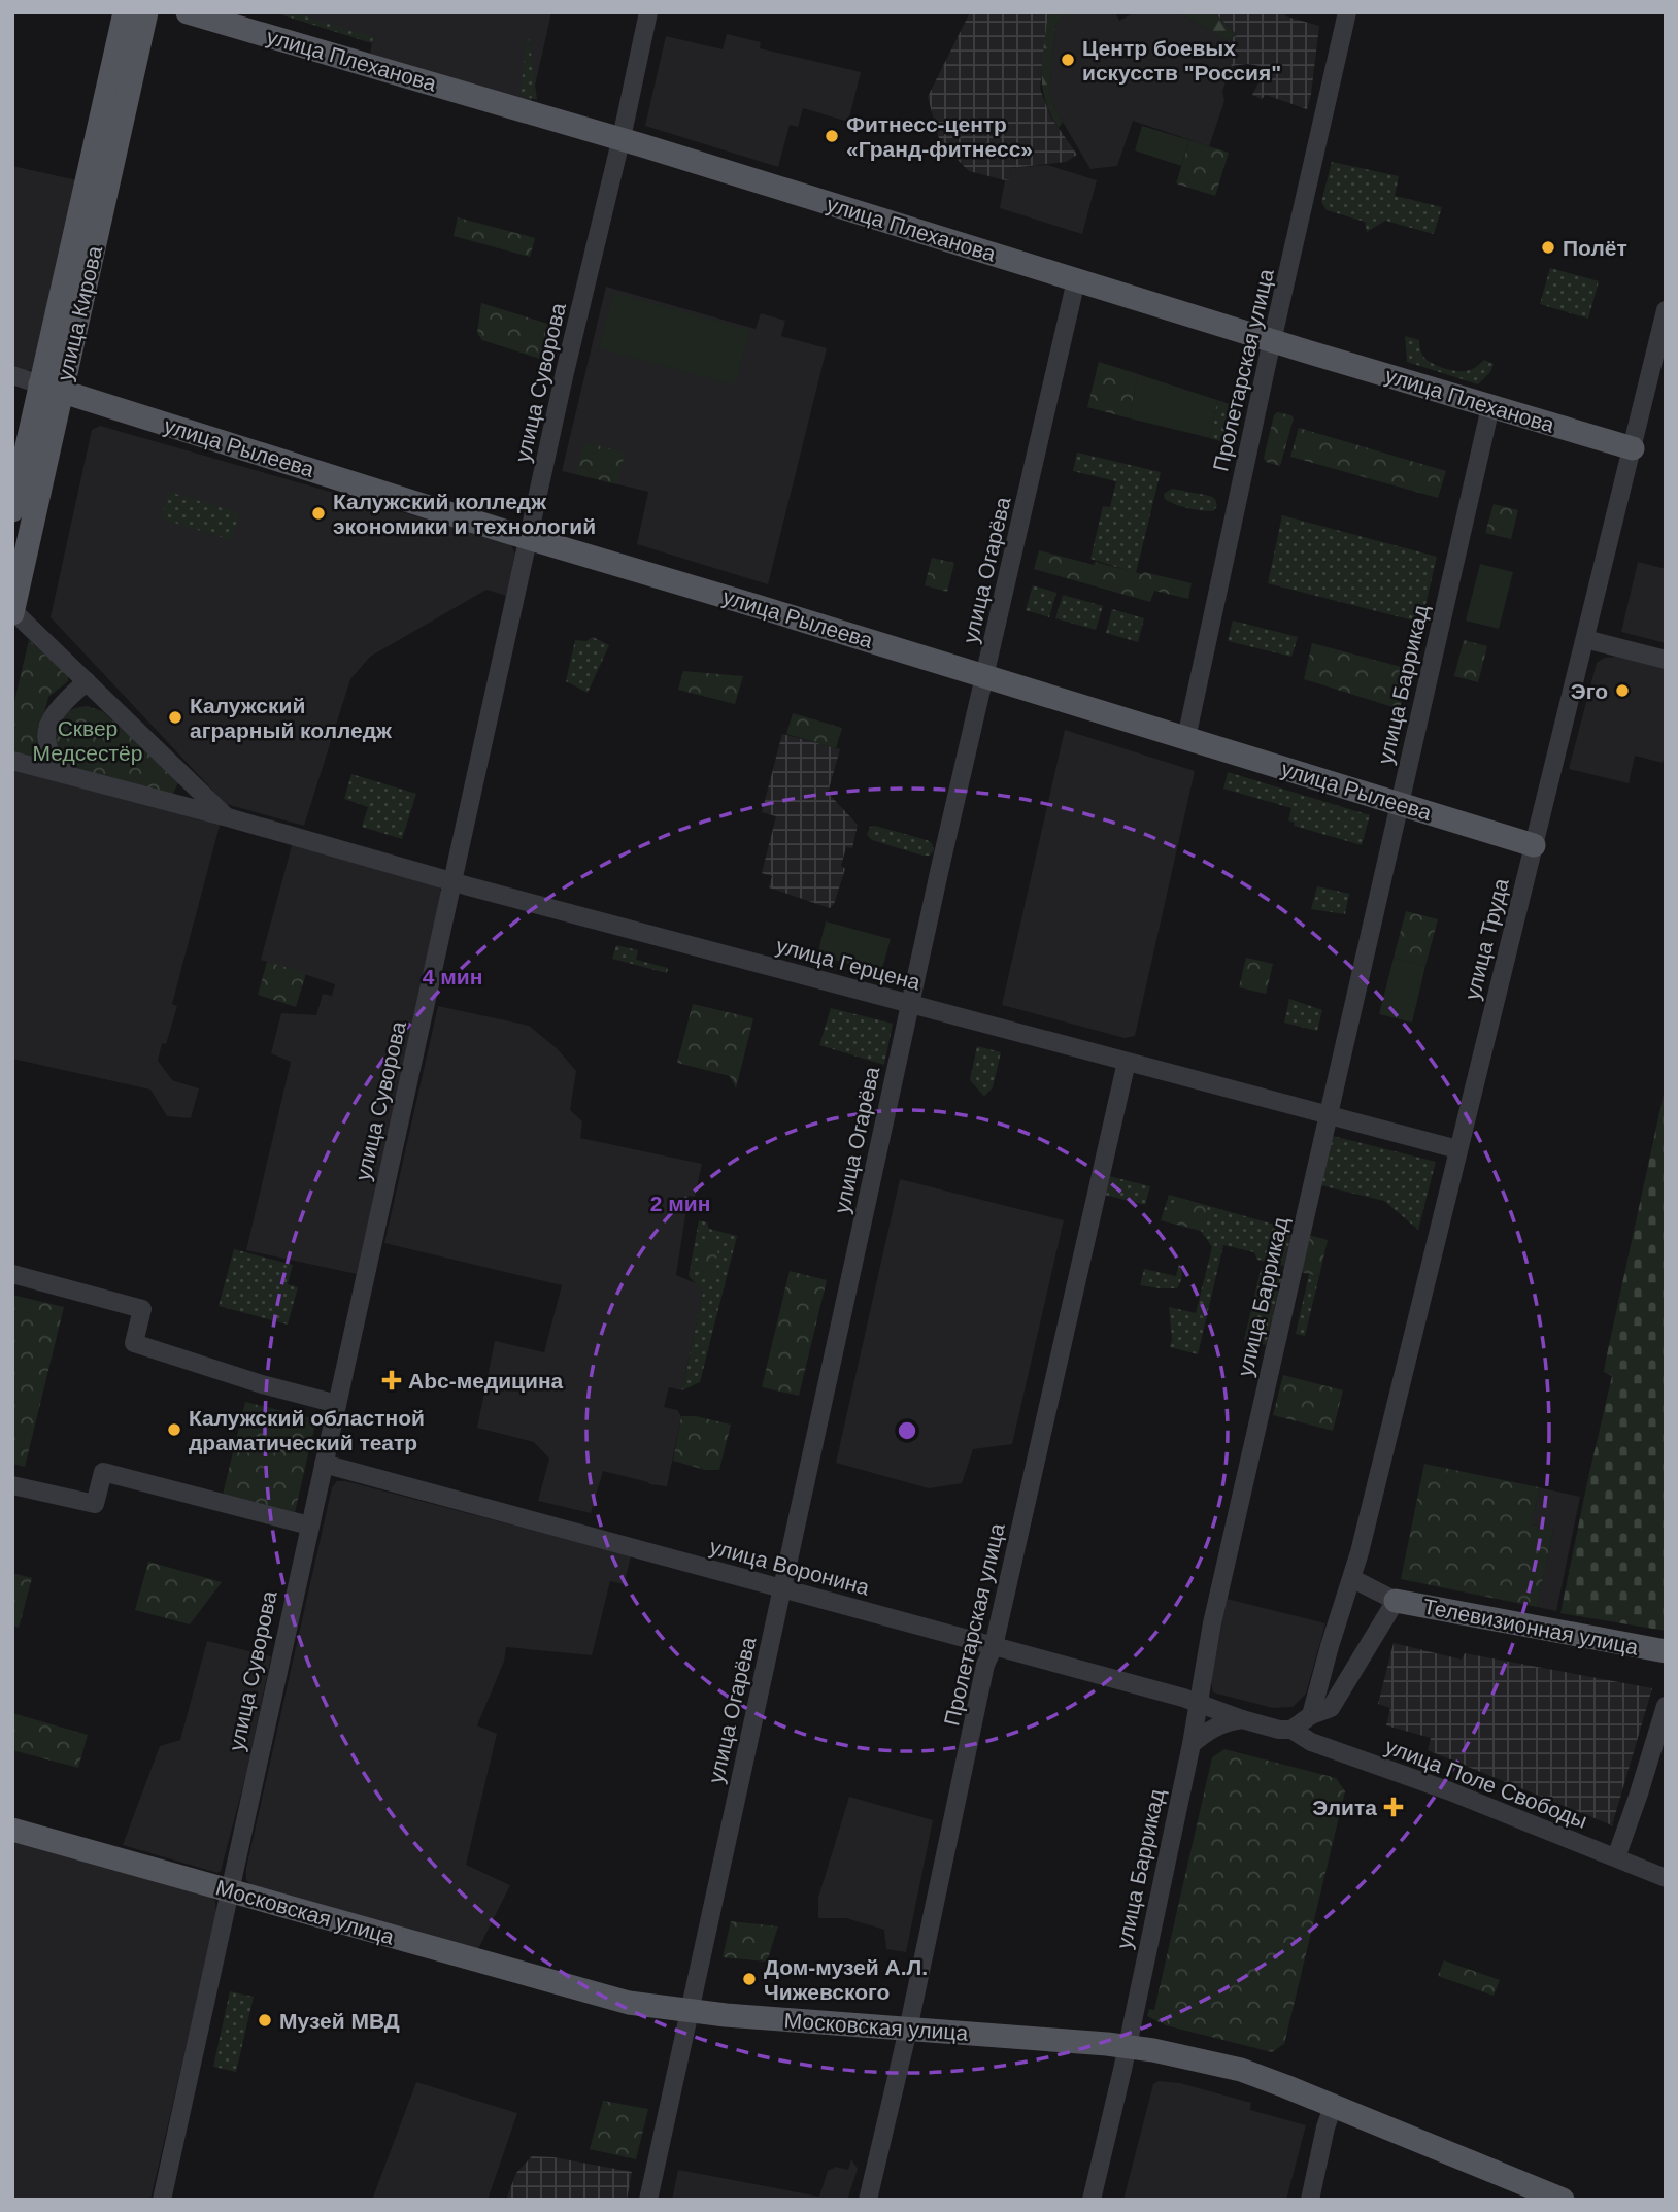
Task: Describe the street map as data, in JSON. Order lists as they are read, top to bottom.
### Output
{
  "streets": {
    "main road": [
      "улица Плеханова",
      "улица Кирова",
      "улица Рылеева",
      "Телевизионная улица",
      "Московская улица"
    ],
    "street": [
      "Пролетарская улица",
      "улица Суворова",
      "улица Огарёва",
      "улица Баррикад",
      "улица Труда",
      "улица Герцена",
      "улица Воронина",
      "улица Поле Свободы"
    ]
  },
  "crossings": [
    ["улица Плеханова", "Пролетарская улица"],
    ["улица Плеханова", "улица Суворова"],
    ["улица Плеханова", "улица Огарёва"],
    ["улица Плеханова", "улица Баррикад"],
    ["улица Плеханова", "улица Труда"],
    ["улица Кирова", "улица Рылеева"],
    ["улица Кирова", "улица Герцена"],
    ["Пролетарская улица", "улица Рылеева"],
    ["Пролетарская улица", "улица Герцена"],
    ["Пролетарская улица", "улица Воронина"],
    ["Пролетарская улица", "Московская улица"],
    ["улица Суворова", "улица Рылеева"],
    ["улица Суворова", "улица Герцена"],
    ["улица Суворова", "улица Воронина"],
    ["улица Суворова", "Московская улица"],
    ["улица Рылеева", "улица Огарёва"],
    ["улица Рылеева", "улица Баррикад"],
    ["улица Рылеева", "улица Труда"],
    ["улица Огарёва", "улица Герцена"],
    ["улица Огарёва", "улица Воронина"],
    ["улица Огарёва", "Московская улица"],
    ["улица Баррикад", "улица Герцена"],
    ["улица Баррикад", "улица Воронина"],
    ["улица Баррикад", "Московская улица"],
    ["улица Труда", "улица Герцена"],
    ["улица Труда", "улица Поле Свободы"]
  ],
  "parks": ["Сквер Медсестёр"],
  "places": {
    "other": [
      "Центр боевых искусств \"Россия\"",
      "Фитнесс-центр «Гранд-фитнесс»",
      "Полёт",
      "Калужский колледж экономики и технологий",
      "Эго",
      "Калужский аграрный колледж",
      "Калужский областной драматический театр",
      "Дом-музей А.Л. Чижевского",
      "Музей МВД"
    ],
    "health": ["Abc-медицина", "Элита"]
  },
  "rings": ["4 мин", "2 мин"]
}
